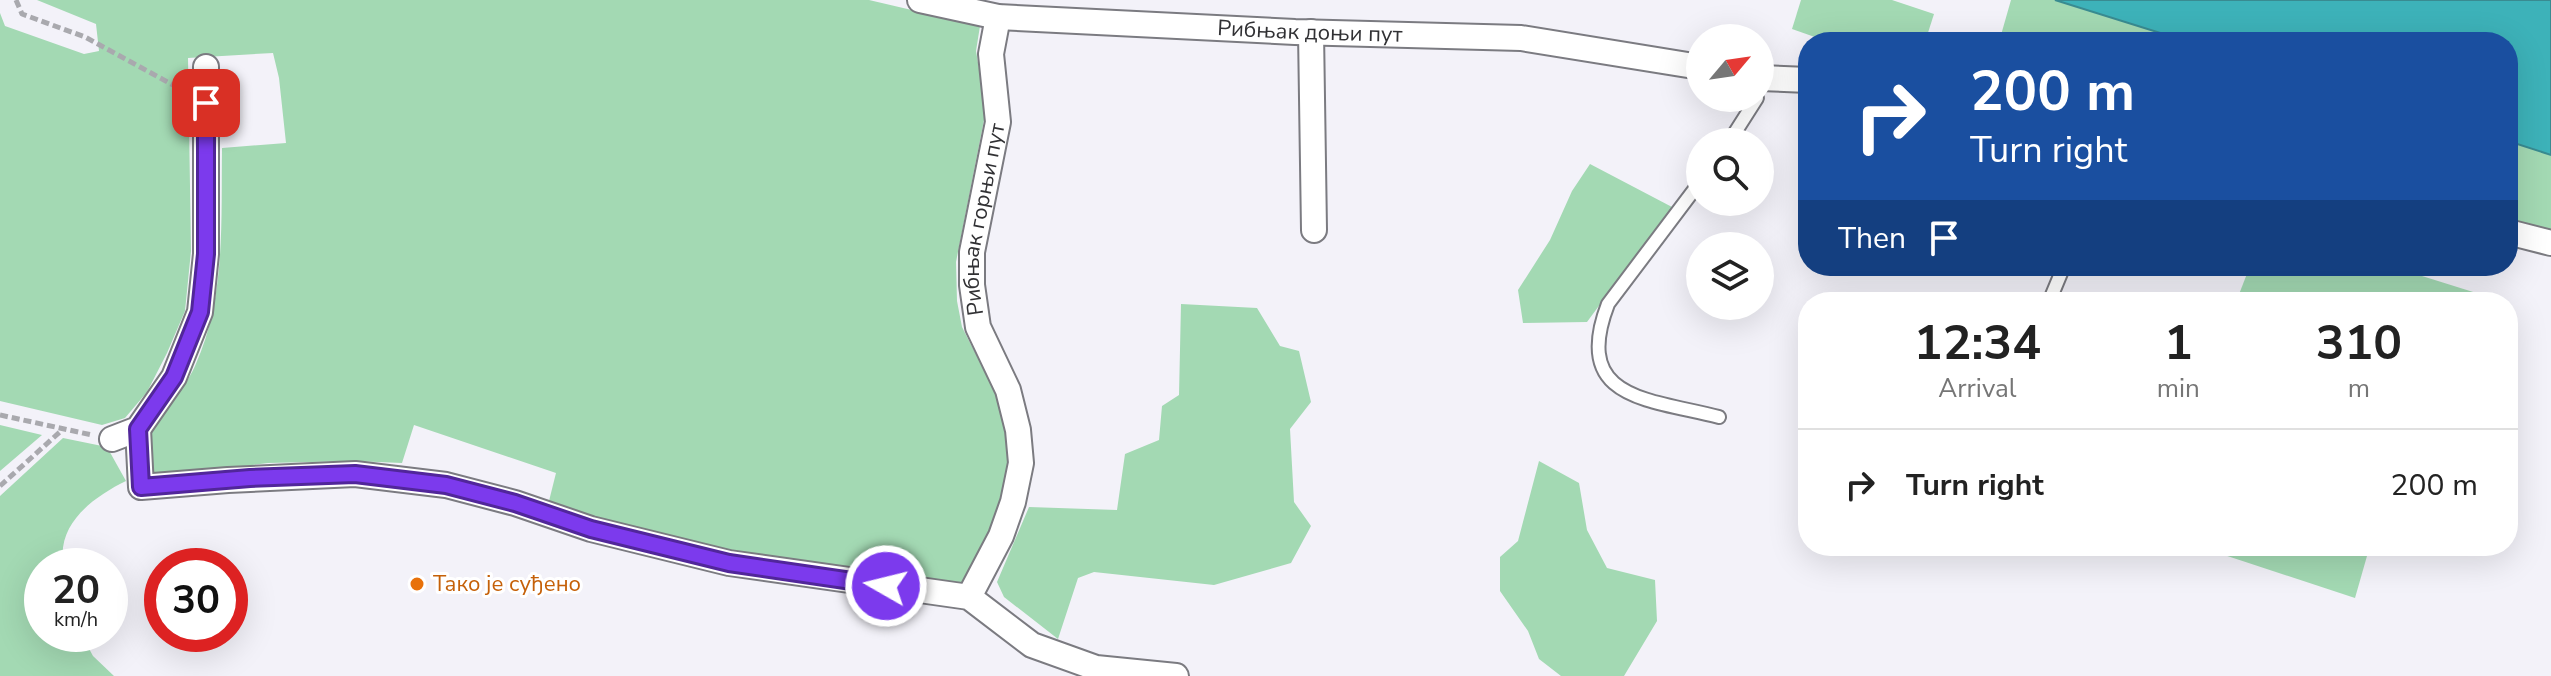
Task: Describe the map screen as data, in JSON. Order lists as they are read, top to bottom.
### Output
{
  "streets": {
    "street": ["Рибњак доњи пут", "Рибњак горњи пут"]
  },
  "crossings": [
    ["Рибњак доњи пут", "Рибњак горњи пут"]
  ],
  "places": ["Тако је суђено"],
  "north": "top right",
  "page": {
    "turn": ["200 m", "Turn right"],
    "then": "Then",
    "eta": [
      "12:34",
      "Arrival",
      "1",
      "min",
      "310",
      "m"
    ],
    "list": [
      {
        "name": "Turn right",
        "value": "200 m"
      }
    ],
    "speed": "20 km/h",
    "limit": "30"
  }
}
